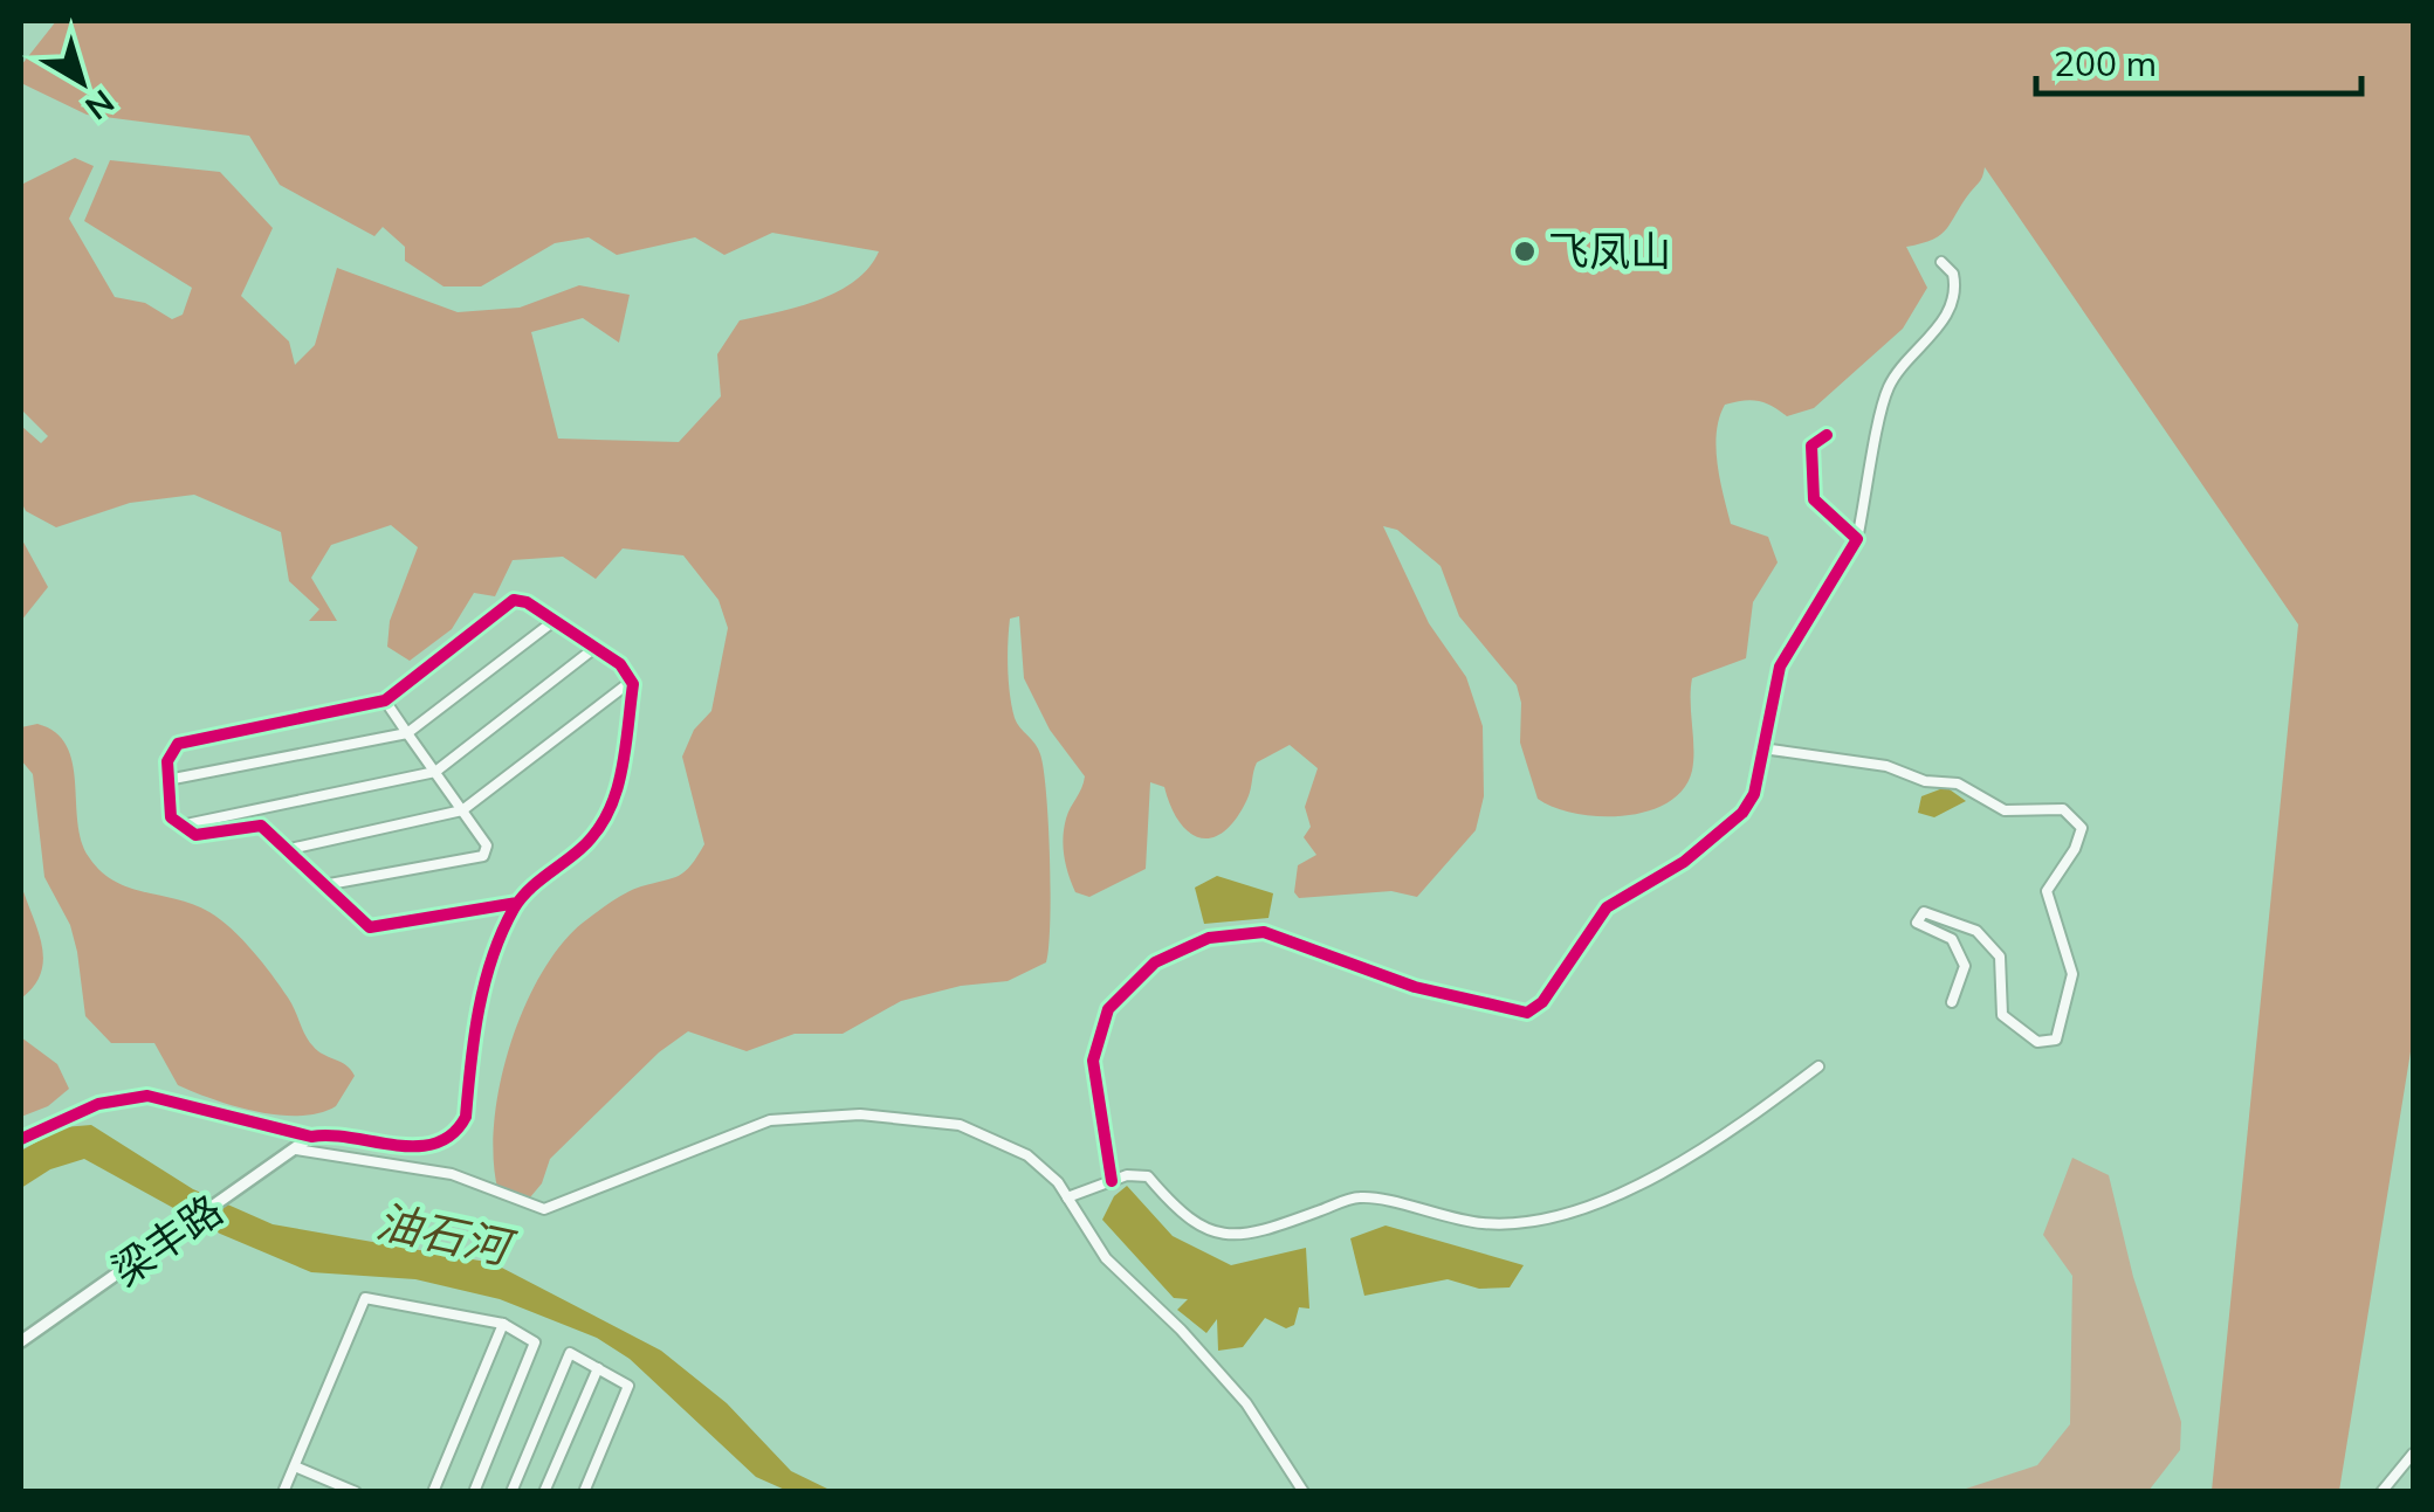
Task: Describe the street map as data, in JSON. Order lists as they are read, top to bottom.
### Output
{
  "streets": {
    "street": ["梁丰路"]
  },
  "water": ["油石河"],
  "places": ["飞凤山"],
  "scale_bar": "200 m",
  "north": "bottom right"
}
